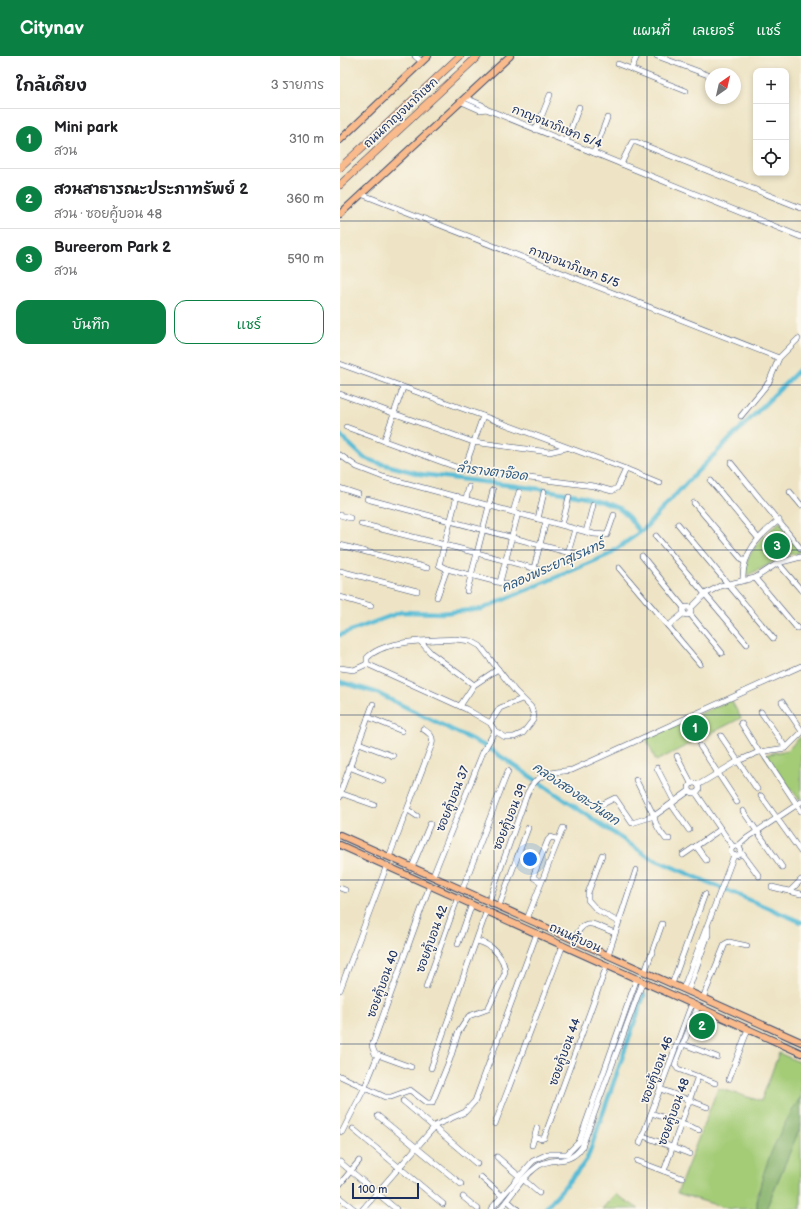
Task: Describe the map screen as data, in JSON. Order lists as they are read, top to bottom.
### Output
{
  "streets": {
    "highway": ["ถนนกาญจนาภิเษก"],
    "main road": ["ถนนคู้บอน"],
    "street": [
      "กาญจนาภิเษก 5/4",
      "กาญจนาภิเษก 5/5",
      "ซอยคู้บอน 37",
      "ซอยคู้บอน 39",
      "ซอยคู้บอน 42",
      "ซอยคู้บอน 40",
      "ซอยคู้บอน 44",
      "ซอยคู้บอน 46",
      "ซอยคู้บอน 48"
    ]
  },
  "crossings": [
    ["ซอยคู้บอน 37", "ถนนคู้บอน"],
    ["ซอยคู้บอน 39", "ถนนคู้บอน"],
    ["ถนนคู้บอน", "ซอยคู้บอน 42"],
    ["ถนนคู้บอน", "ซอยคู้บอน 40"],
    ["ถนนคู้บอน", "ซอยคู้บอน 44"],
    ["ถนนคู้บอน", "ซอยคู้บอน 46"],
    ["ถนนคู้บอน", "ซอยคู้บอน 48"],
    ["ซอยคู้บอน 46", "ซอยคู้บอน 48"]
  ],
  "water": ["ลำรางตาจ๊อด", "คลองพระยาสุเรนทร์", "คลองสองตะวันตก"],
  "scale_bar": "100 m",
  "north": "top right",
  "page": {
    "header": "Citynav",
    "nav": ["แผนที่", "เลเยอร์", "แชร์"],
    "heading": ["ใกล้เคียง", "3 รายการ"],
    "map_buttons": ["+", "−"],
    "list": [
      {
        "mark": "1",
        "name": "Mini park",
        "note": "สวน",
        "value": "310 m"
      },
      {
        "mark": "2",
        "name": "สวนสาธารณะประภาทรัพย์ 2",
        "note": "สวน · ซอยคู้บอน 48",
        "value": "360 m"
      },
      {
        "mark": "3",
        "name": "Bureerom Park 2",
        "note": "สวน",
        "value": "590 m"
      }
    ],
    "buttons": ["บันทึก", "แชร์"],
    "pins": ["3", "1", "2"],
    "scale": "100 m"
  }
}
